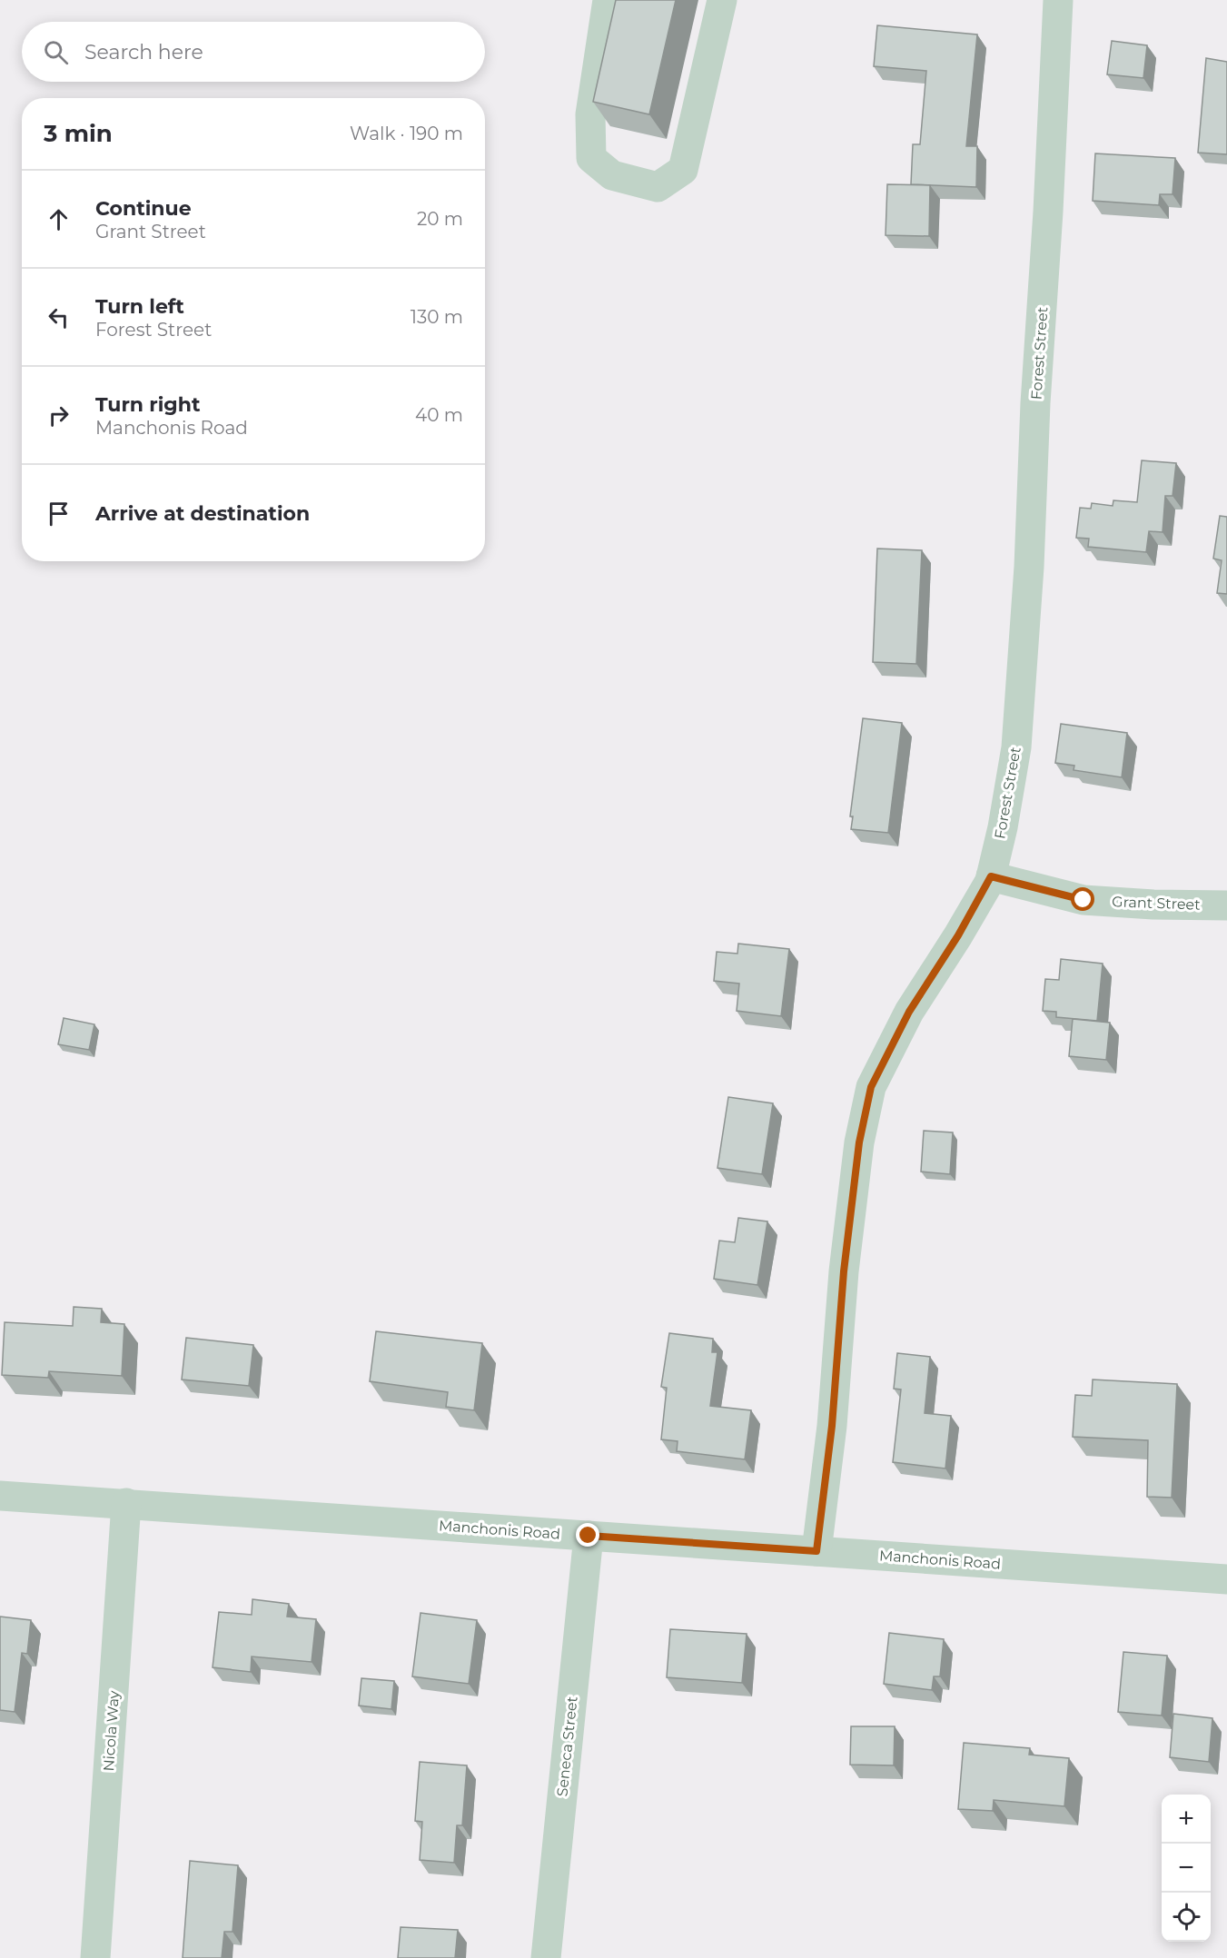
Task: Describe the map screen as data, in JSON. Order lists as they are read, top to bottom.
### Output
{
  "streets": {
    "street": [
      "Forest Street",
      "Grant Street",
      "Manchonis Road",
      "Nicola Way",
      "Seneca Street"
    ]
  },
  "crossings": [
    ["Forest Street", "Grant Street"],
    ["Forest Street", "Manchonis Road"],
    ["Manchonis Road", "Nicola Way"],
    ["Manchonis Road", "Seneca Street"]
  ],
  "page": {
    "search": "Search here",
    "heading": ["3 min", "Walk · 190 m"],
    "list": [
      ["Continue", "Grant Street", "20 m"],
      ["Turn left", "Forest Street", "130 m"],
      ["Turn right", "Manchonis Road", "40 m"],
      "Arrive at destination"
    ],
    "map_buttons": ["+", "−"]
  }
}
